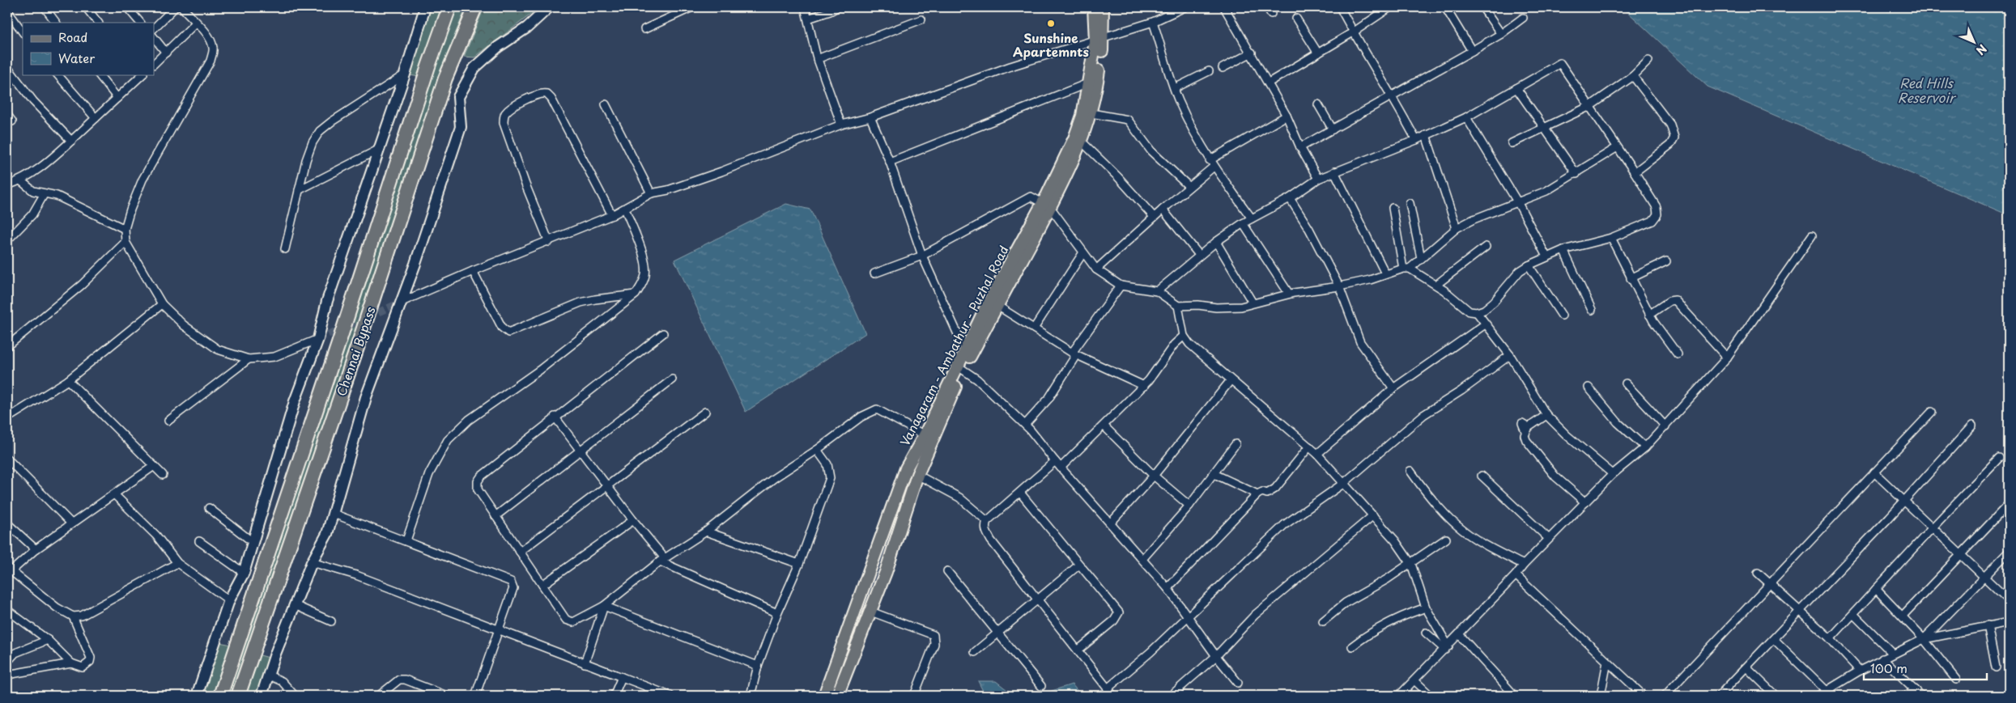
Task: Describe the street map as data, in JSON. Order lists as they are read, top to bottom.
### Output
{
  "streets": {
    "highway": ["Chennai Bypass"],
    "main road": ["Vanagaram - Ambathur - Puzhal Road"]
  },
  "water": ["Red Hills Reservoir"],
  "places": ["Sunshine Apartemnts"],
  "legend": ["Road", "Water"],
  "scale_bar": "100 m",
  "north": "bottom right"
}
